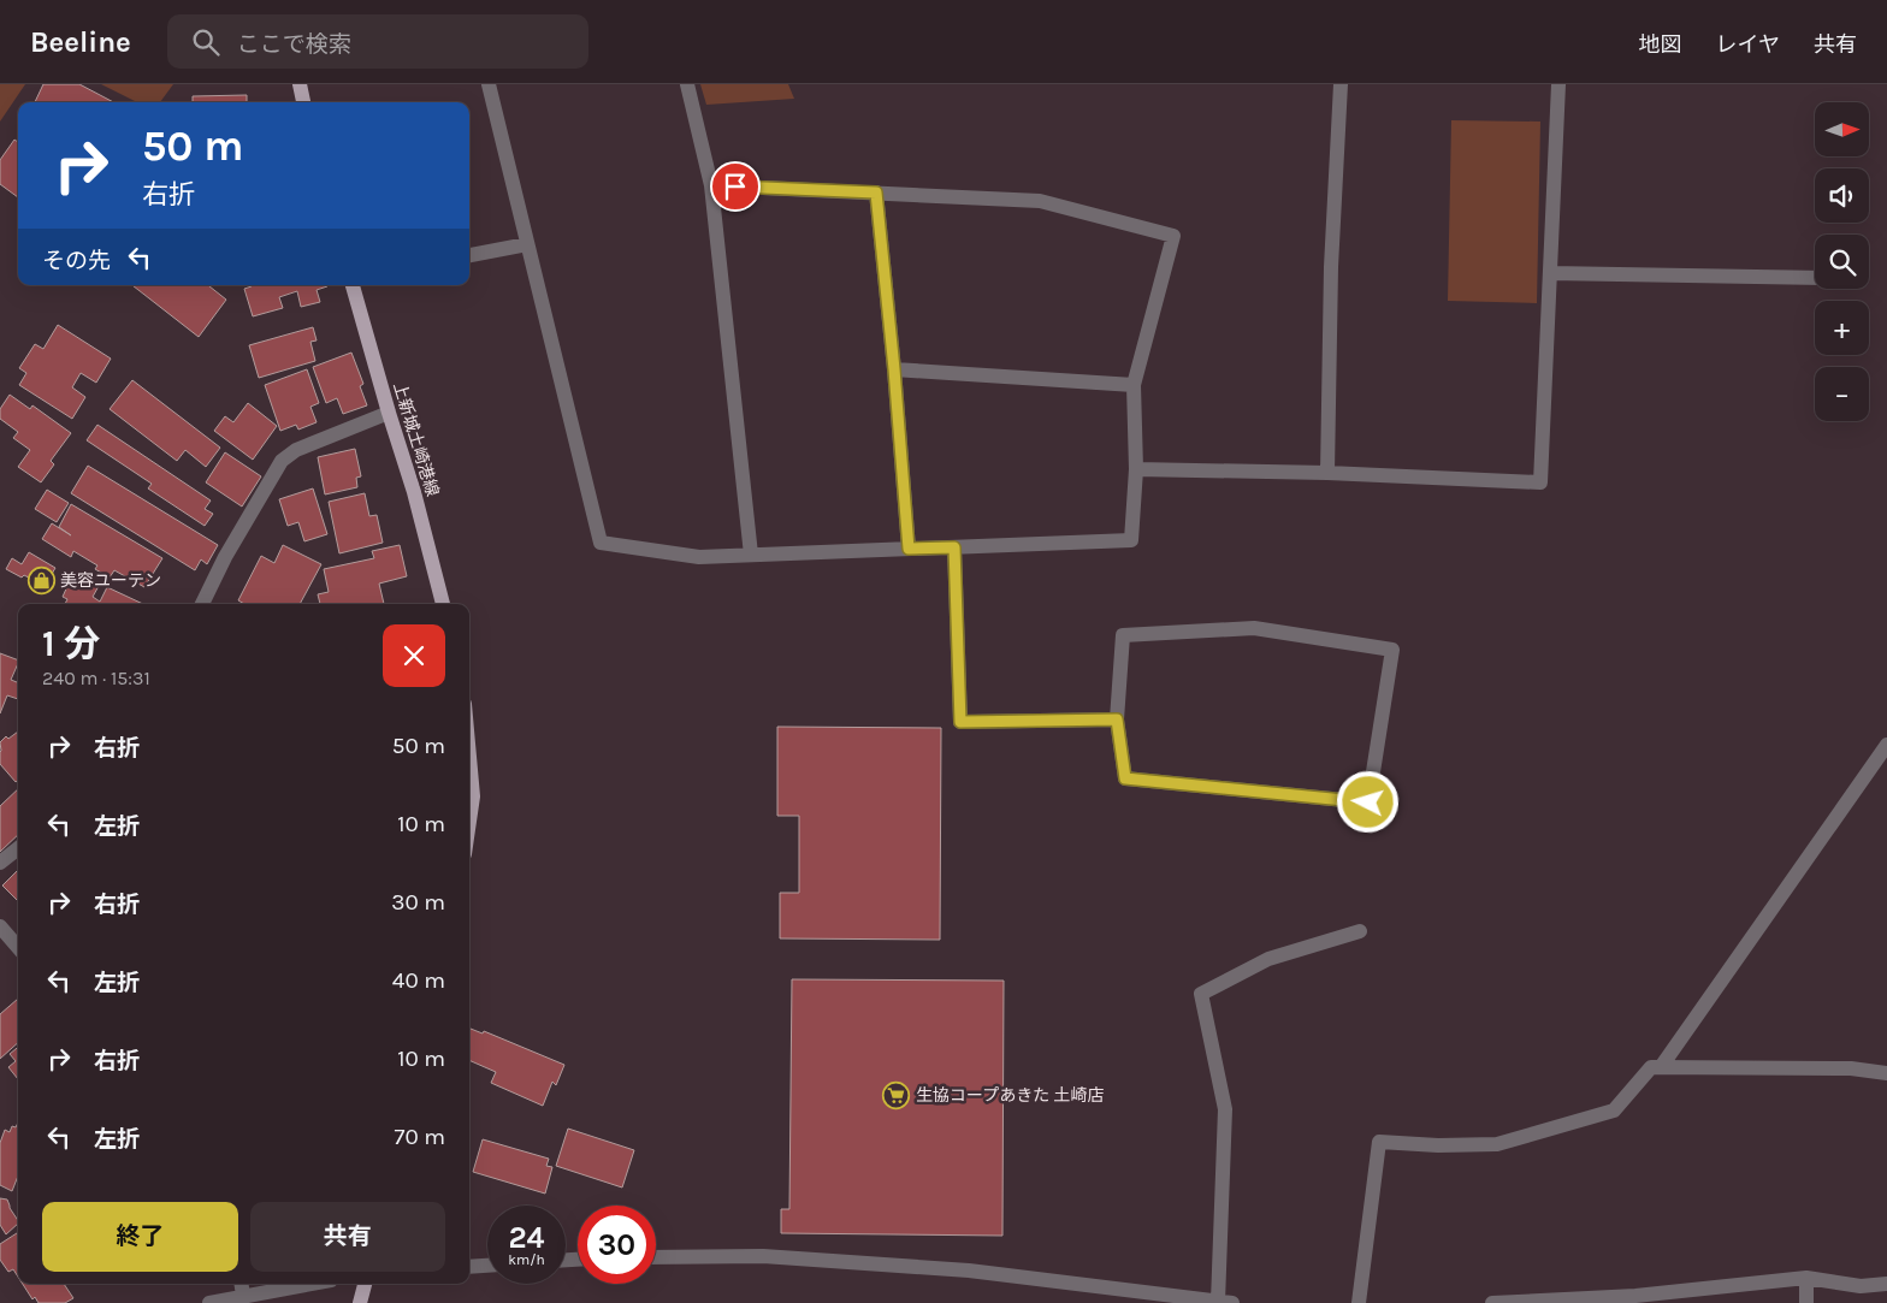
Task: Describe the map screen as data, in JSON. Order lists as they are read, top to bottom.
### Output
{
  "streets": {
    "main road": ["上新城土崎港線"]
  },
  "places": {
    "shop": ["美容ユーテン"],
    "supermarket": ["生協コープあきた 土崎店"]
  },
  "north": "right",
  "page": {
    "header": "Beeline",
    "search": "ここで検索",
    "nav": ["地図", "レイヤ", "共有"],
    "map_buttons": ["+", "−"],
    "turn": ["50 m", "右折"],
    "then": "その先",
    "heading": ["1 分", "240 m · 15:31"],
    "list": [
      {
        "name": "右折",
        "value": "50 m"
      },
      {
        "name": "左折",
        "value": "10 m"
      },
      {
        "name": "右折",
        "value": "30 m"
      },
      {
        "name": "左折",
        "value": "40 m"
      },
      {
        "name": "右折",
        "value": "10 m"
      },
      {
        "name": "左折",
        "value": "70 m"
      }
    ],
    "buttons": ["終了", "共有"],
    "speed": "24 km/h",
    "limit": "30"
  }
}
